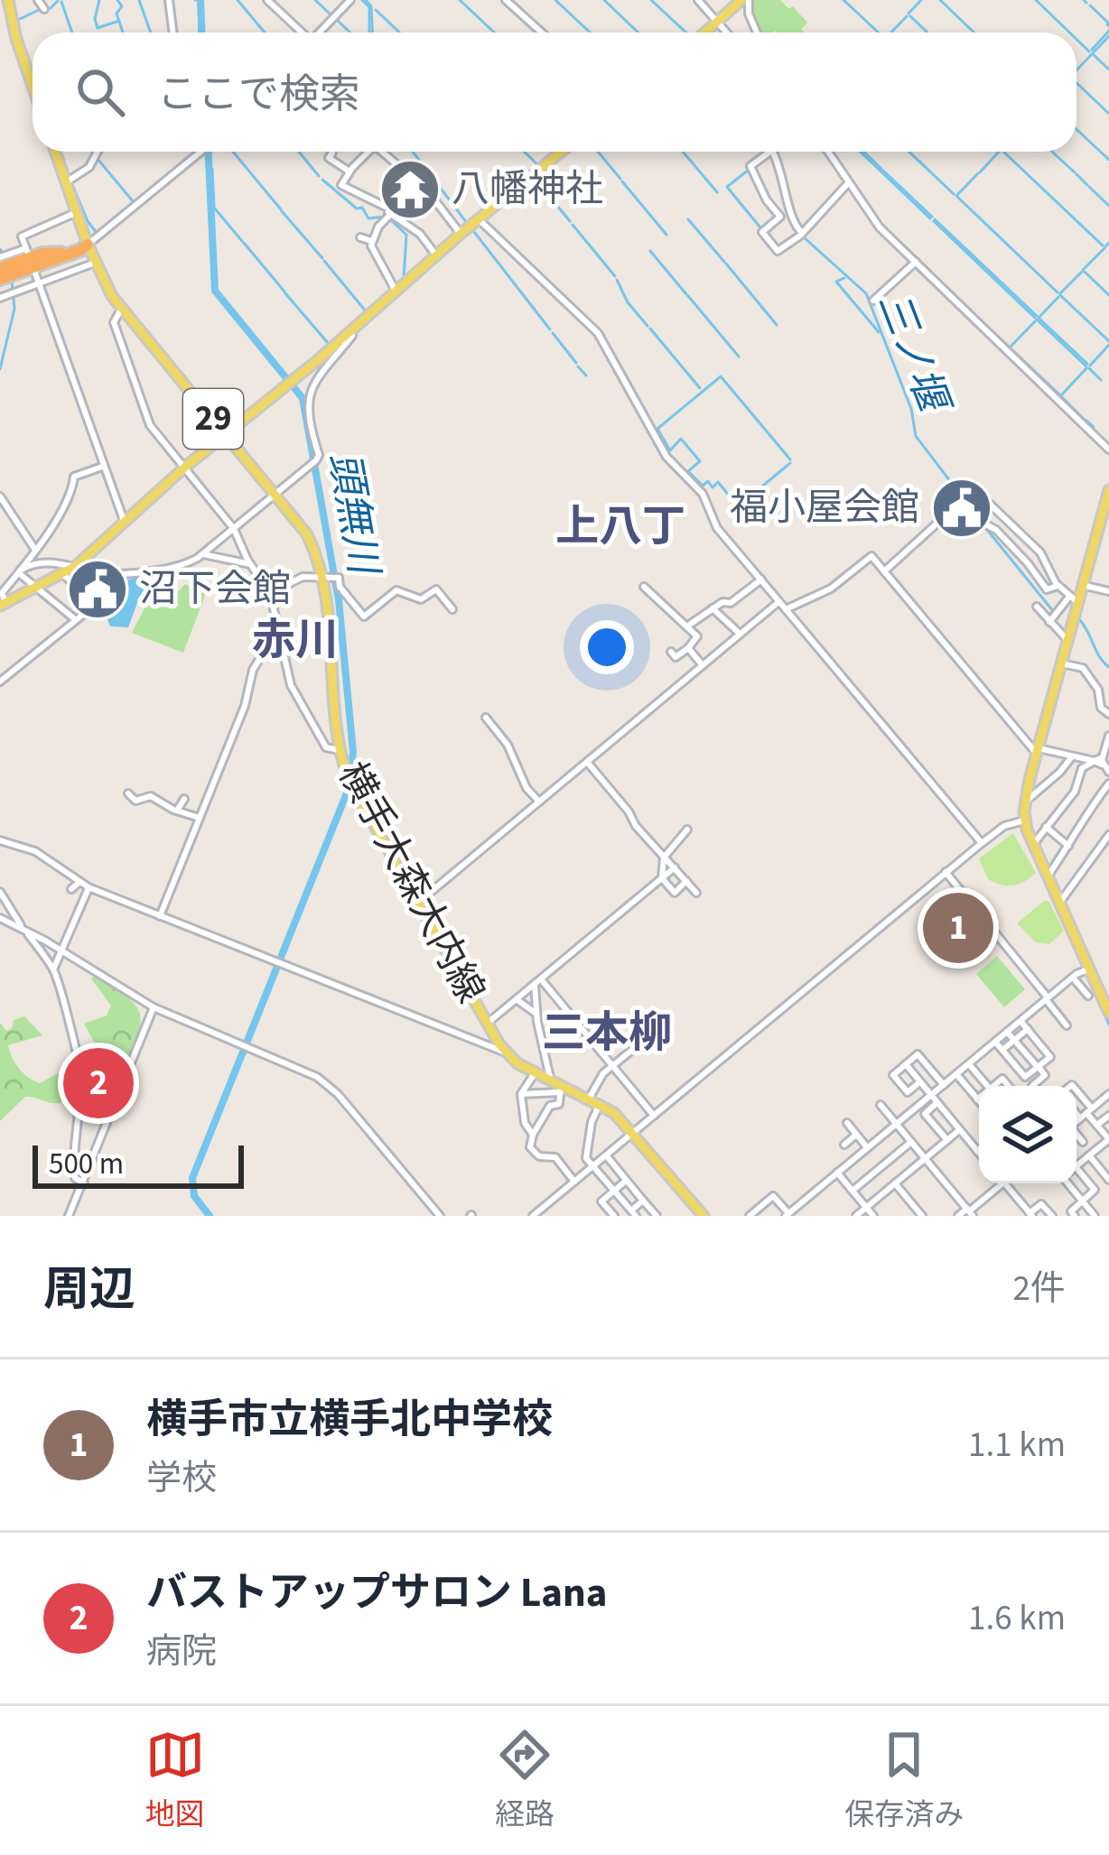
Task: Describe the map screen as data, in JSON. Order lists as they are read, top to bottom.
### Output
{
  "streets": {
    "main road": ["29", "横手大森大内線"]
  },
  "districts": ["上八丁", "赤川", "三本柳"],
  "water": ["三ノ堰", "頭無川"],
  "places": {
    "temple": ["八幡神社"],
    "public building": ["福小屋会館", "沼下会館"]
  },
  "scale_bar": "500 m",
  "page": {
    "search": "ここで検索",
    "pins": ["1", "2"],
    "scale": "500 m",
    "heading": ["周辺", "2件"],
    "list": [
      {
        "mark": "1",
        "name": "横手市立横手北中学校",
        "note": "学校",
        "value": "1.1 km"
      },
      {
        "mark": "2",
        "name": "バストアップサロン Lana",
        "note": "病院",
        "value": "1.6 km"
      }
    ],
    "nav": ["地図", "経路", "保存済み"]
  }
}
